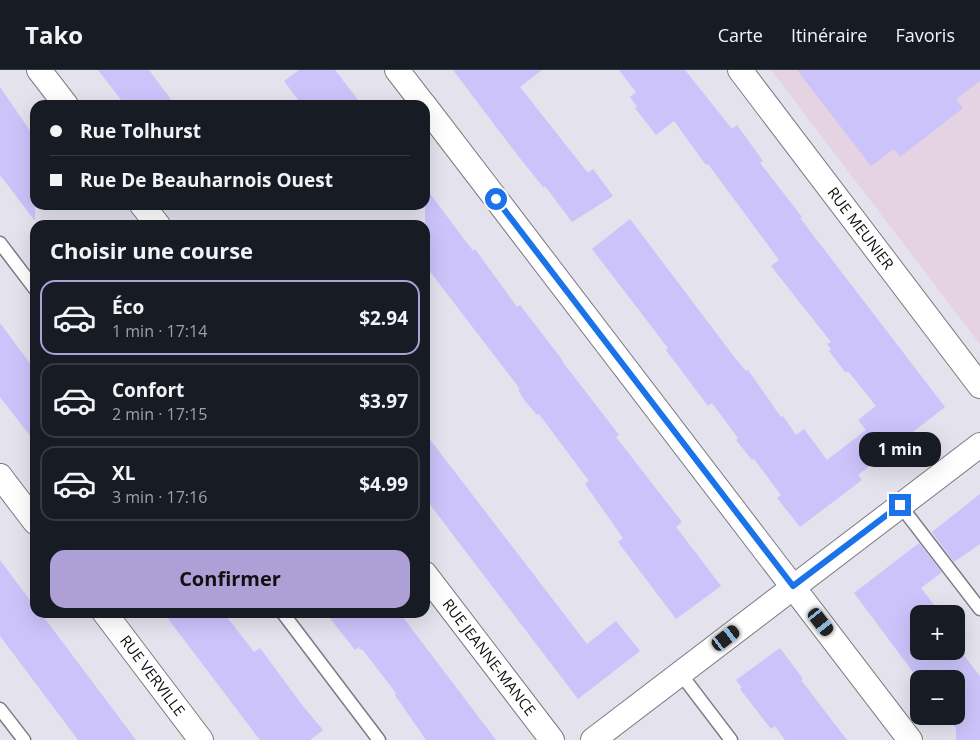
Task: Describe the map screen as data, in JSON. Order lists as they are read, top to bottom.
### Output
{
  "streets": {
    "street": ["RUE MEUNIER", "RUE JEANNE-MANCE", "RUE VERVILLE"]
  },
  "page": {
    "header": "Tako",
    "nav": ["Carte", "Itinéraire", "Favoris"],
    "banner": ["Rue Tolhurst", "Rue De Beauharnois Ouest"],
    "heading": "Choisir une course",
    "list": [
      {
        "name": "Éco",
        "note": "1 min · 17:14",
        "value": "$2.94"
      },
      {
        "name": "Confort",
        "note": "2 min · 17:15",
        "value": "$3.97"
      },
      {
        "name": "XL",
        "note": "3 min · 17:16",
        "value": "$4.99"
      }
    ],
    "bubble": "1 min",
    "buttons": "Confirmer",
    "map_buttons": ["+", "−"]
  }
}
